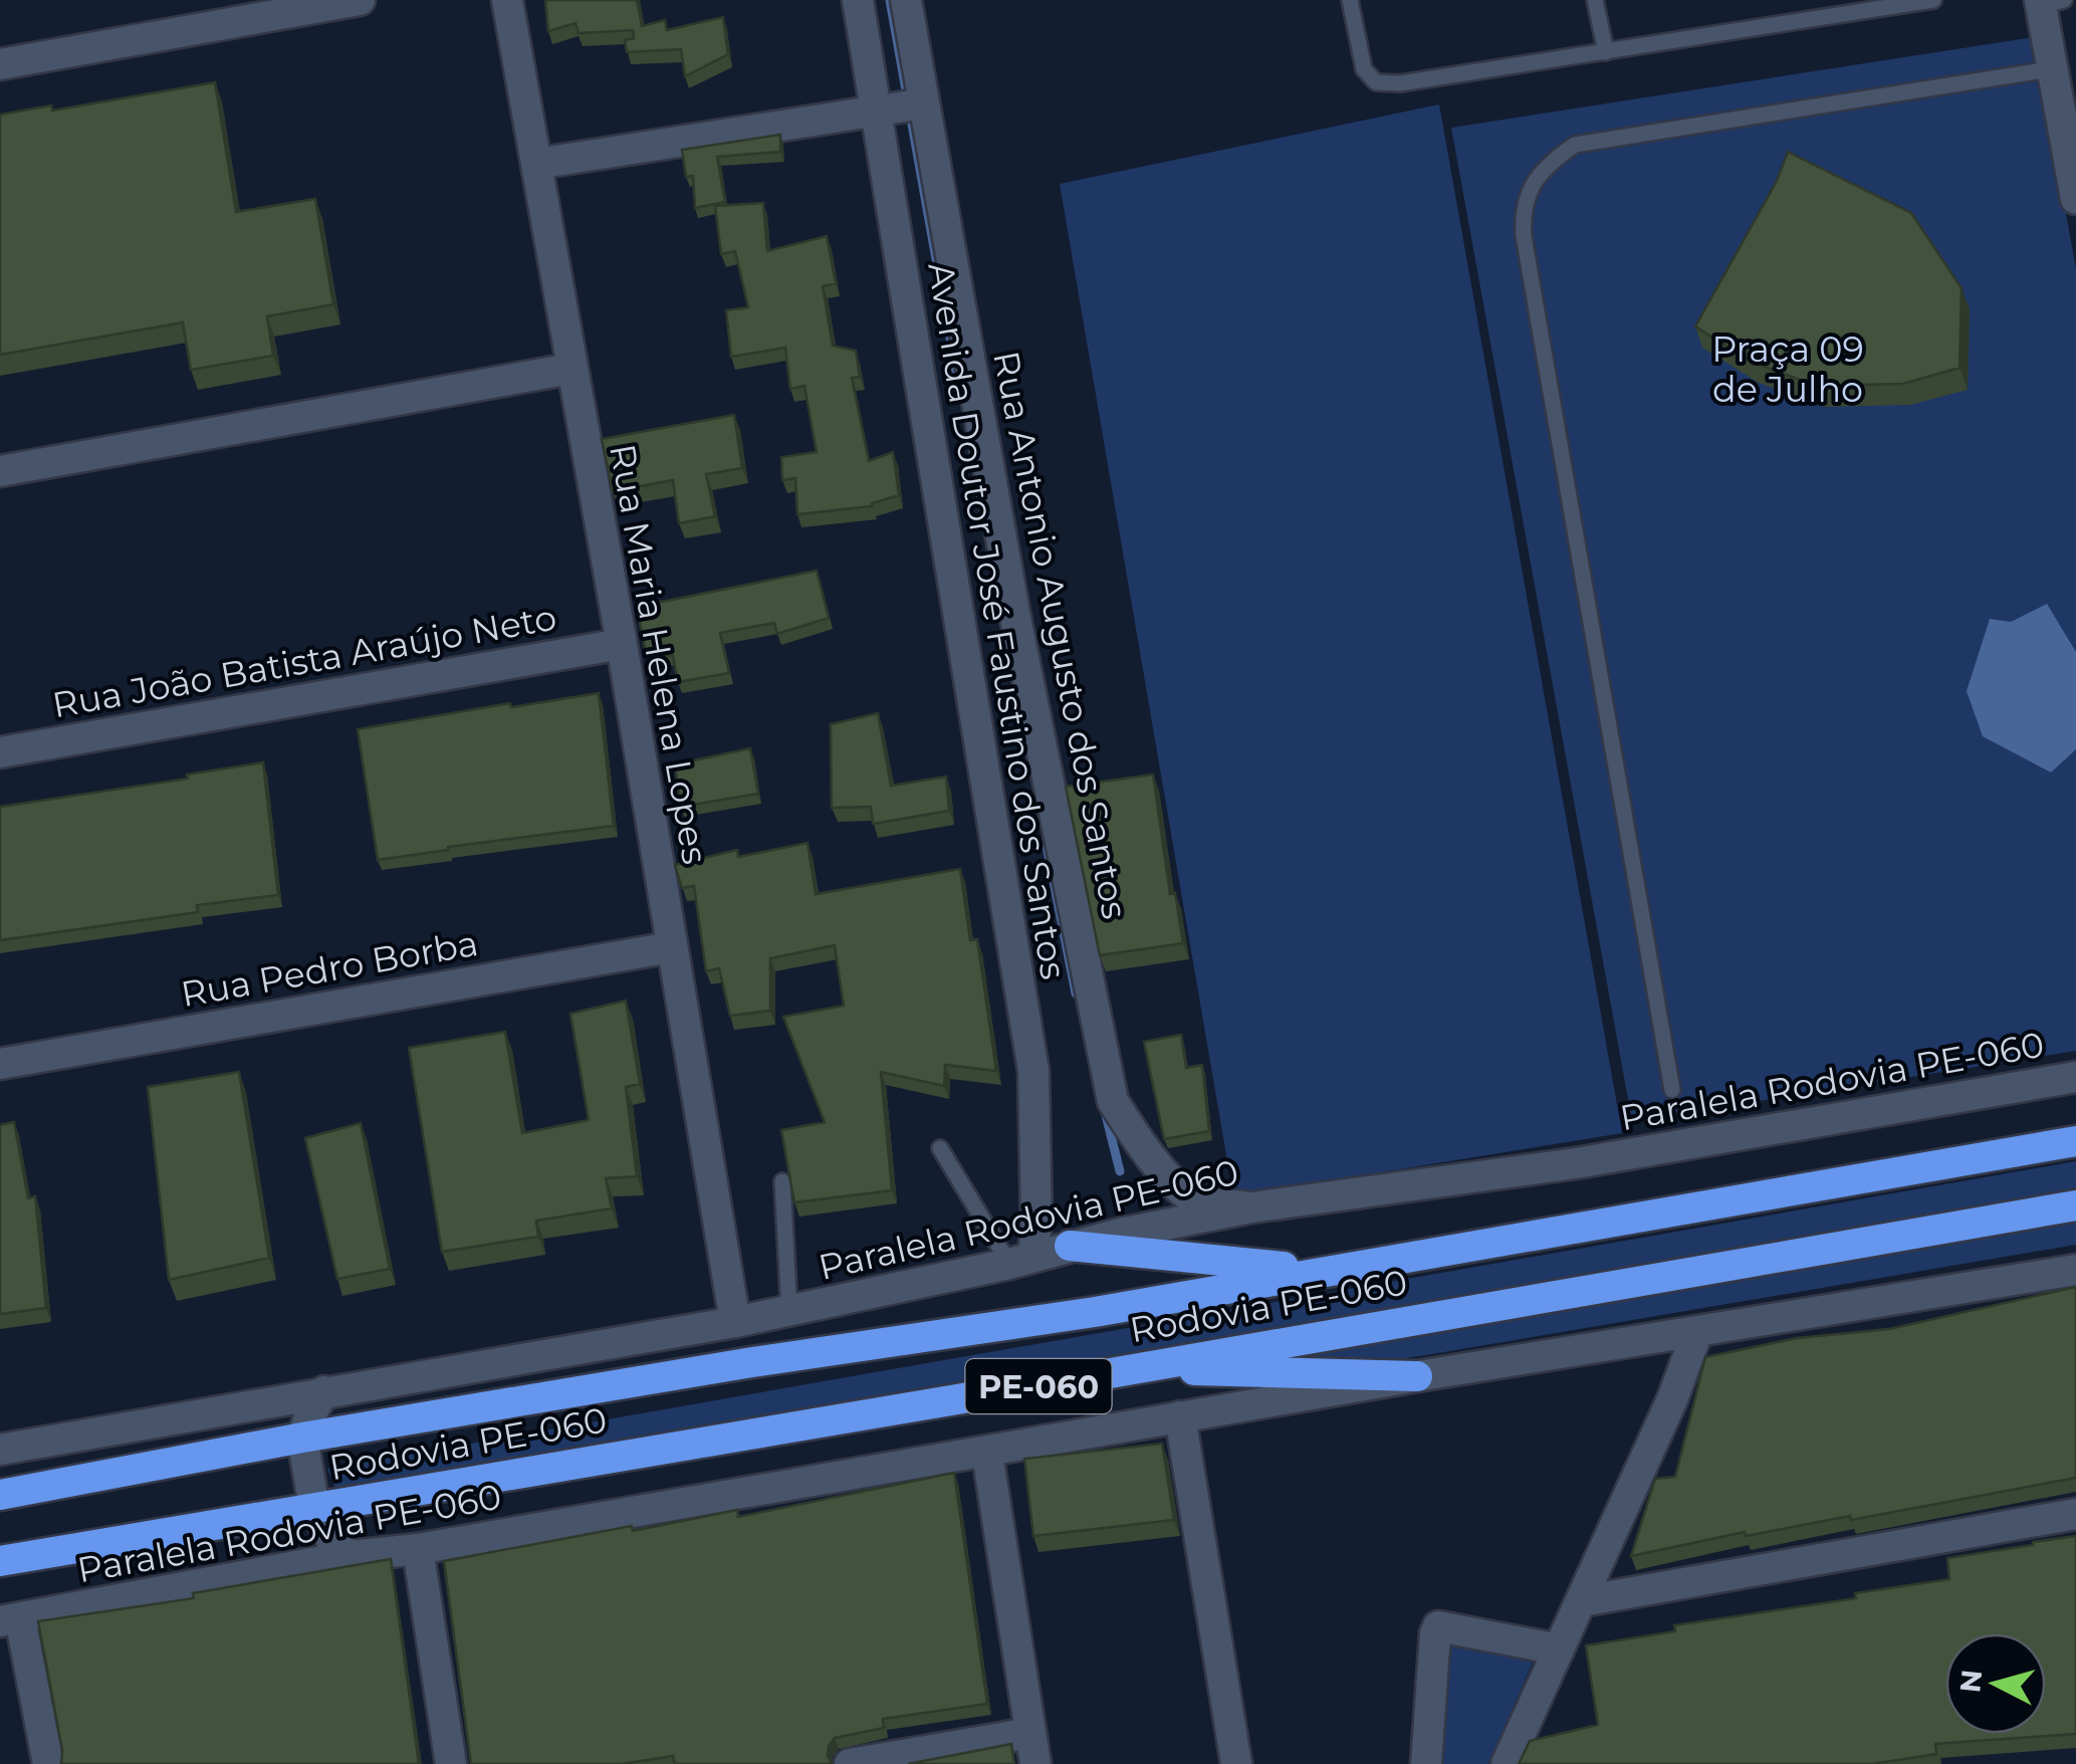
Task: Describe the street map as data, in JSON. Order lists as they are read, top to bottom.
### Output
{
  "streets": {
    "highway": ["Rodovia PE-060", "PE-060"],
    "street": [
      "Avenida Doutor José Faustino dos Santos",
      "Rua Antonio Augusto dos Santos",
      "Rua Maria Helena Lopes",
      "Rua João Batista Araújo Neto",
      "Rua Pedro Borba",
      "Paralela Rodovia PE-060"
    ]
  },
  "crossings": [
    ["Avenida Doutor José Faustino dos Santos", "Rua Antonio Augusto dos Santos"],
    ["Avenida Doutor José Faustino dos Santos", "Paralela Rodovia PE-060"],
    ["Rua Antonio Augusto dos Santos", "Paralela Rodovia PE-060"],
    ["Rua Maria Helena Lopes", "Rua João Batista Araújo Neto"],
    ["Rua Maria Helena Lopes", "Rua Pedro Borba"],
    ["Rua Maria Helena Lopes", "Paralela Rodovia PE-060"]
  ],
  "parks": ["Praça 09 de Julho"],
  "north": "left"
}
